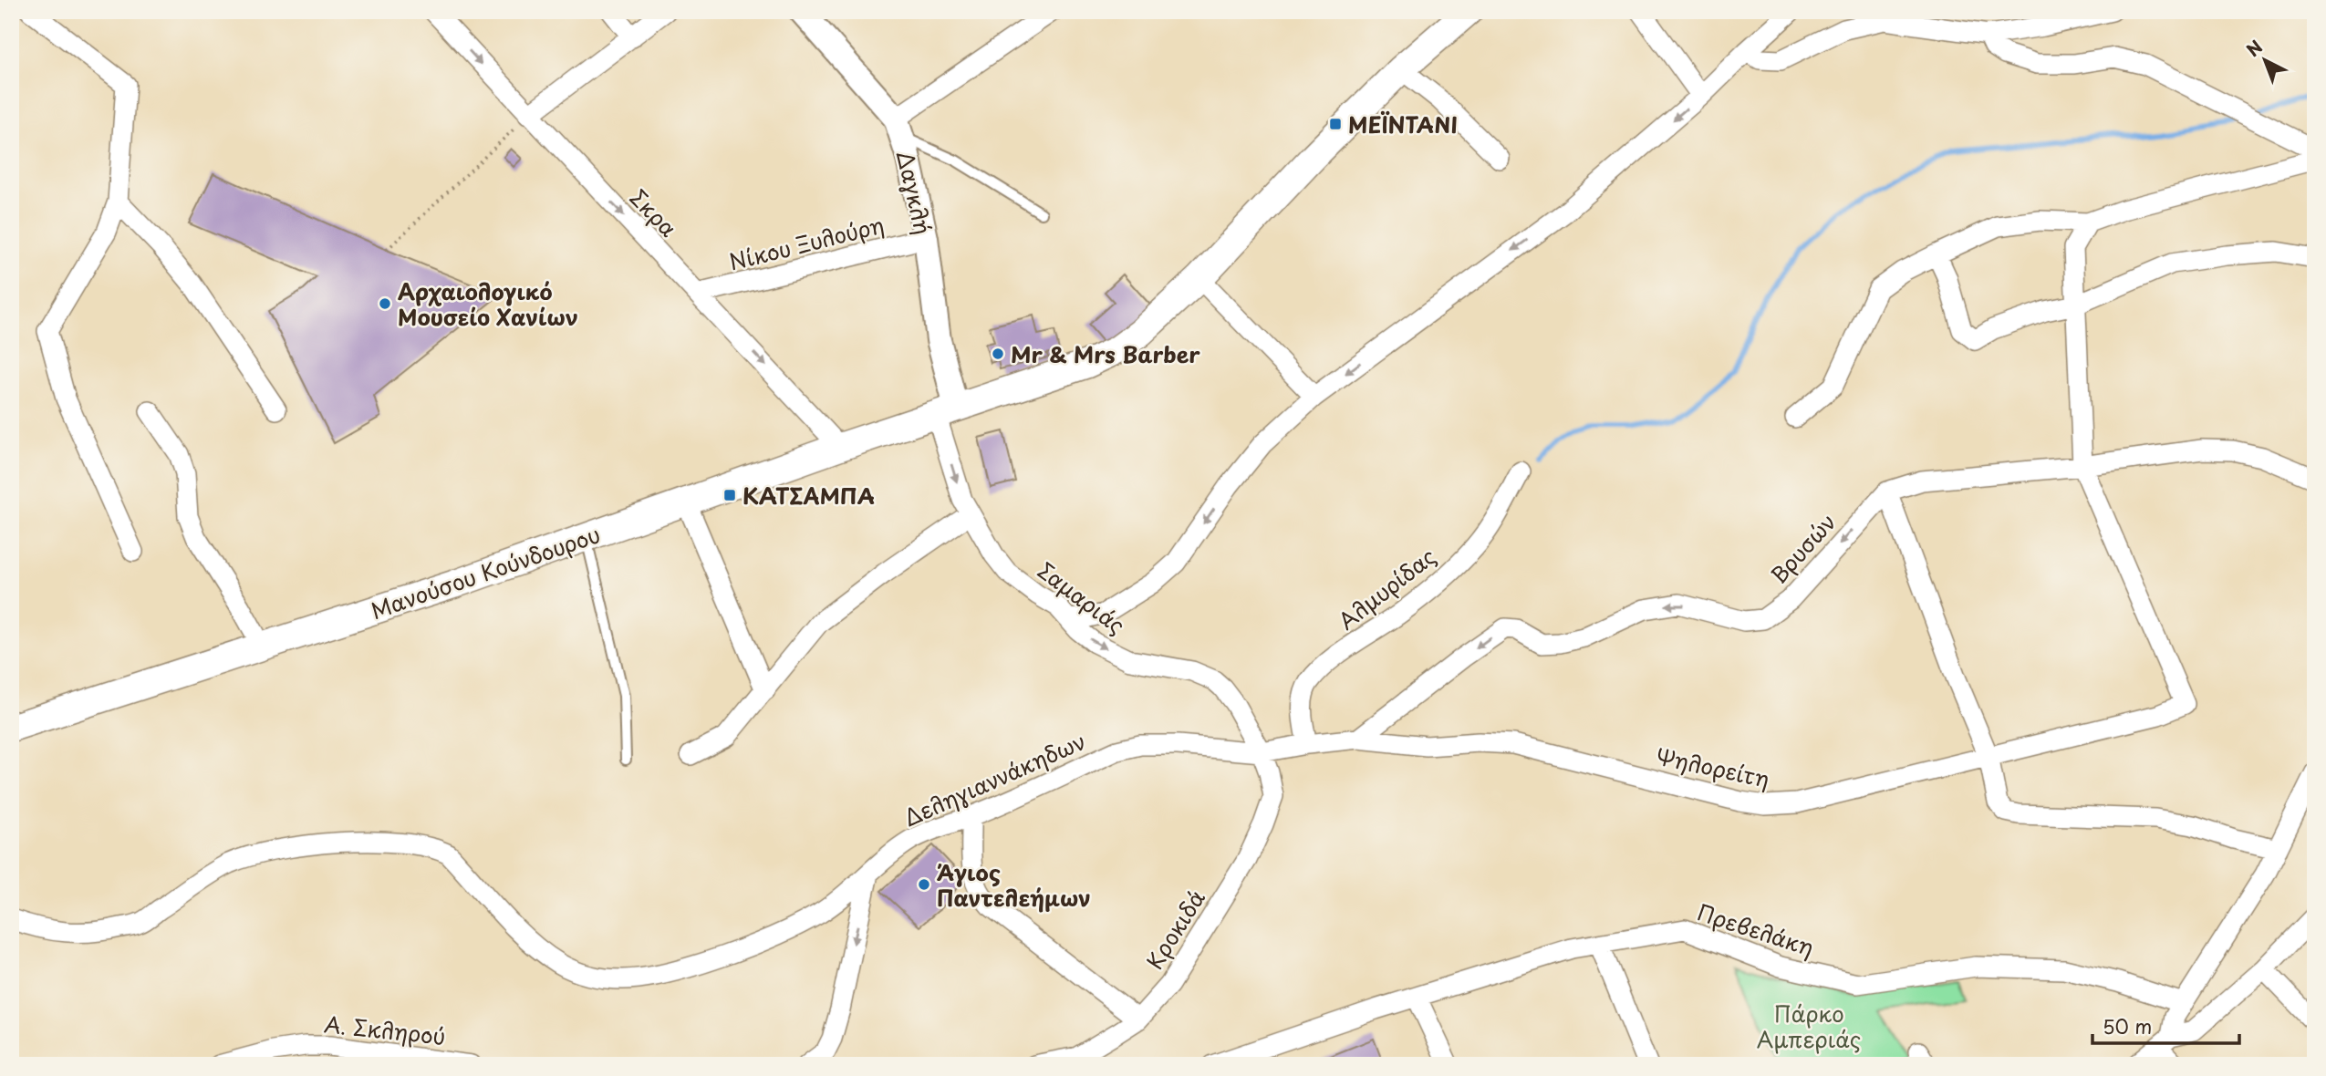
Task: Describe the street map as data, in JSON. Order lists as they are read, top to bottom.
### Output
{
  "streets": {
    "main road": ["Μανούσου Κούνδουρου"],
    "street": [
      "Δαγκλή",
      "Σκρα",
      "Νίκου Ξυλούρη",
      "Βρυσών",
      "Αλμυρίδας",
      "Σαμαριάς",
      "Ψηλορείτη",
      "Δεληγιαννάκηδων",
      "Κροκιδά",
      "Πρεβελάκη",
      "Α. Σκληρού"
    ]
  },
  "crossings": [
    ["Δαγκλή", "Νίκου Ξυλούρη"],
    ["Δαγκλή", "Μανούσου Κούνδουρου"],
    ["Δαγκλή", "Σαμαριάς"],
    ["Σκρα", "Νίκου Ξυλούρη"],
    ["Σκρα", "Μανούσου Κούνδουρου"],
    ["Βρυσών", "Ψηλορείτη"],
    ["Μανούσου Κούνδουρου", "Σαμαριάς"],
    ["Αλμυρίδας", "Ψηλορείτη"],
    ["Σαμαριάς", "Ψηλορείτη"],
    ["Σαμαριάς", "Δεληγιαννάκηδων"],
    ["Σαμαριάς", "Κροκιδά"],
    ["Ψηλορείτη", "Δεληγιαννάκηδων"],
    ["Ψηλορείτη", "Κροκιδά"],
    ["Δεληγιαννάκηδων", "Κροκιδά"]
  ],
  "one_way": ["Σκρα", "Βρυσών", "Σαμαριάς"],
  "parks": ["Πάρκο Αμπεριάς"],
  "places": {
    "transit": ["ΜΕΪΝΤΑΝΙ", "ΚΑΤΣΑΜΠΑ"],
    "other": ["Αρχαιολογικό Μουσείο Χανίων", "Mr & Mrs Barber", "Άγιος Παντελεήμων"]
  },
  "scale_bar": "50 m",
  "north": "top left"
}
